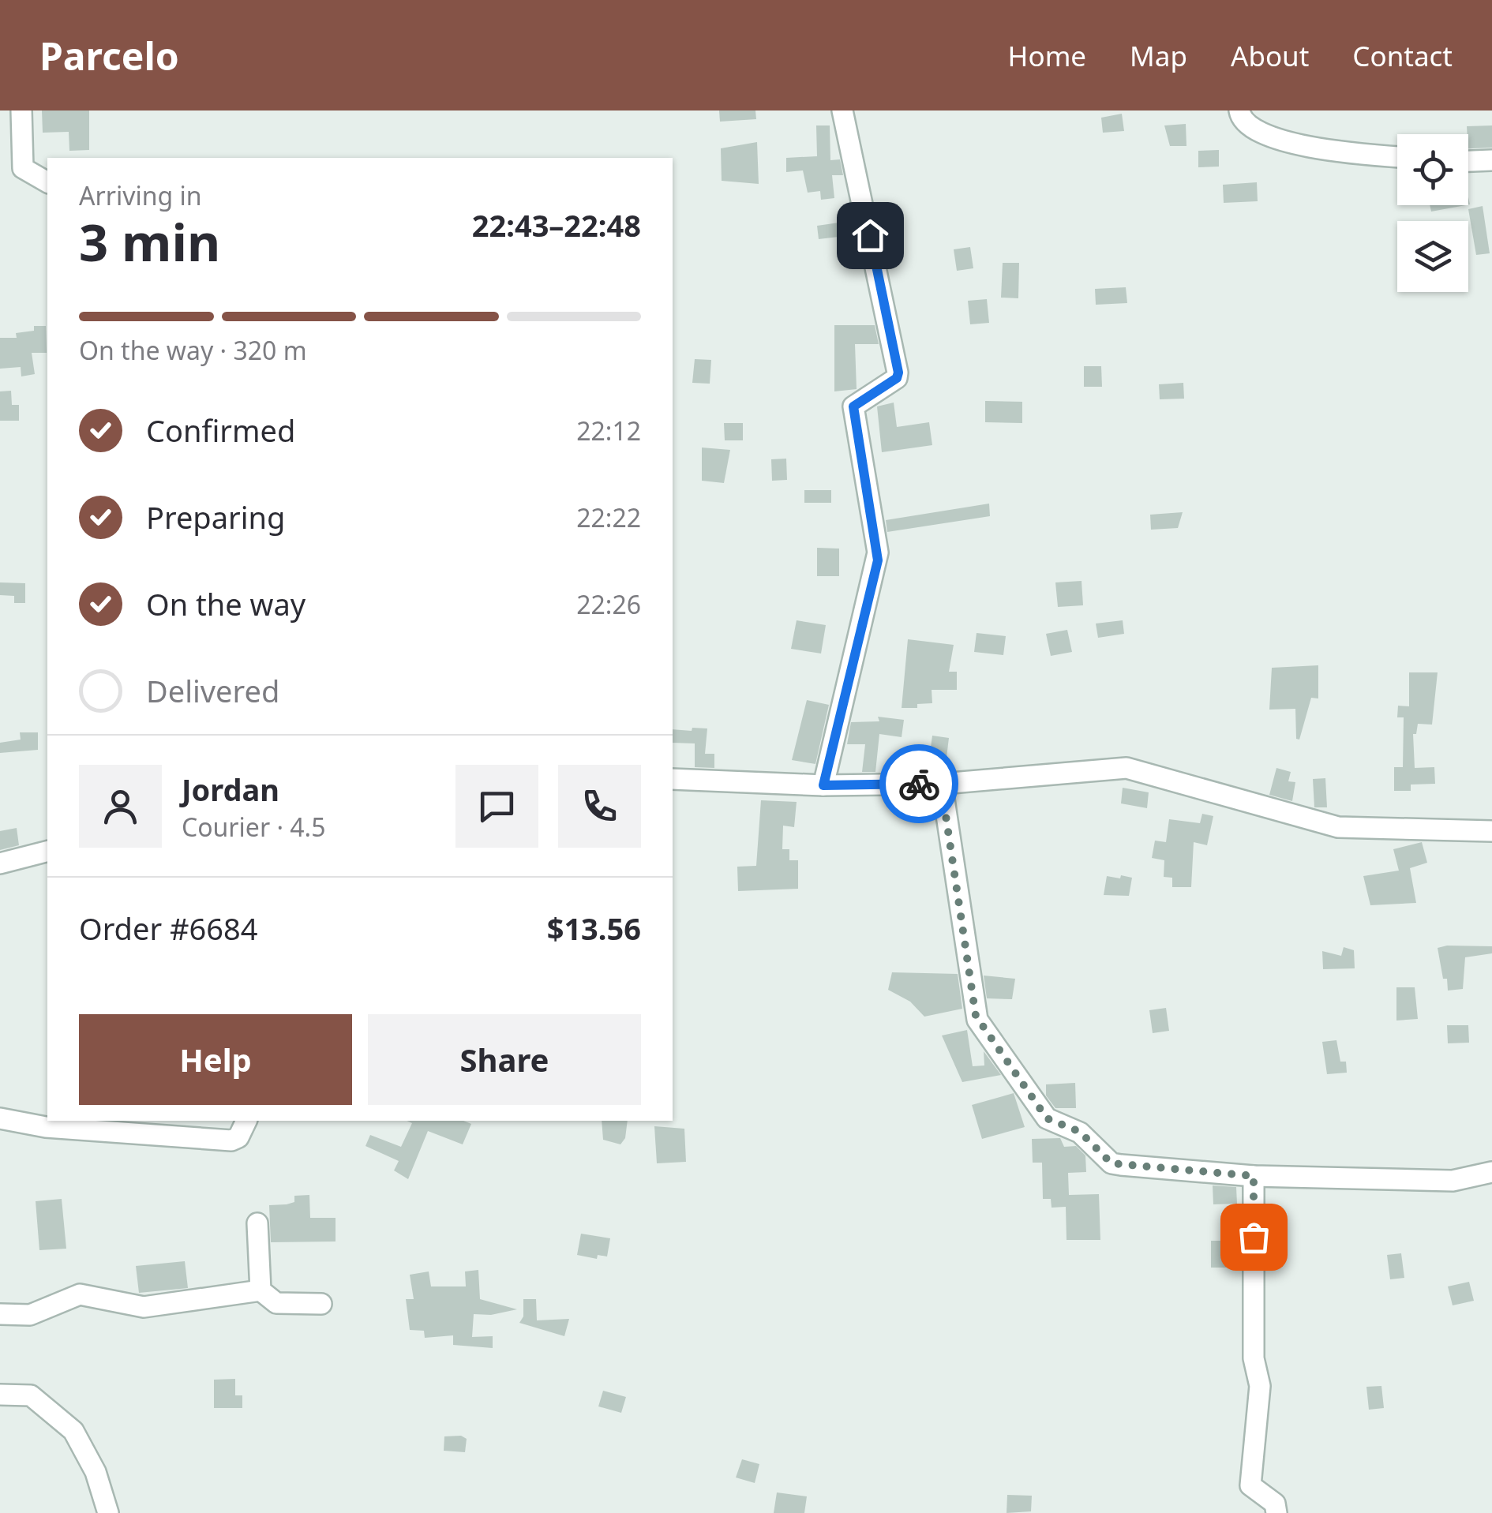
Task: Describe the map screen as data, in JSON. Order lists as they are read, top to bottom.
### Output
{
  "page": {
    "header": "Parcelo",
    "nav": [
      "Home",
      "Map",
      "About",
      "Contact"
    ],
    "heading": ["3 min", "Arriving in", "22:43–22:48"],
    "panel": [
      "Jordan",
      "Courier · 4.5",
      "Order #6684",
      "$13.56"
    ],
    "bar": "On the way · 320 m",
    "list": [
      ["Confirmed", "22:12"],
      ["Preparing", "22:22"],
      ["On the way", "22:26"],
      "Delivered"
    ],
    "buttons": ["Help", "Share"]
  }
}
